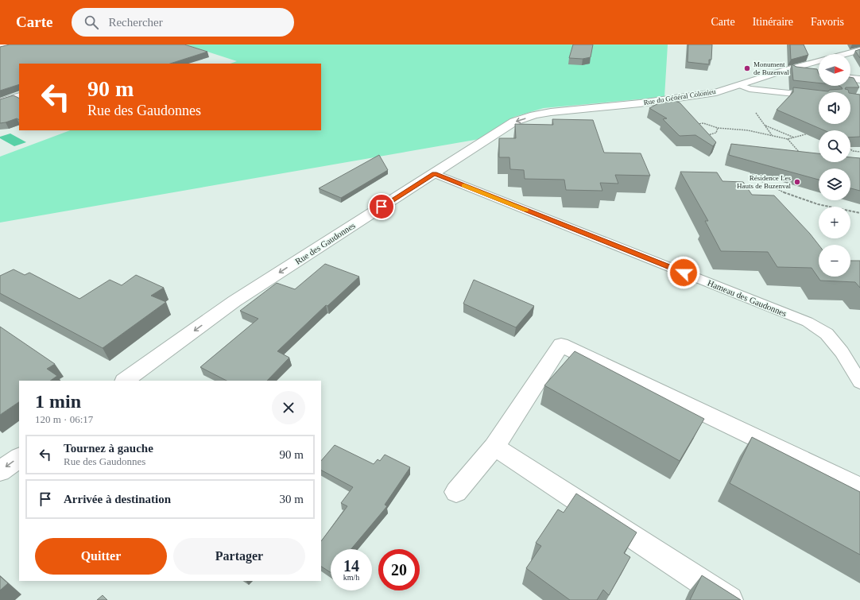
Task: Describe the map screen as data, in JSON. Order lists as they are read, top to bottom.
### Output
{
  "streets": {
    "street": ["Rue du Général Colonieu", "Rue des Gaudonnes"],
    "lane": ["Hameau des Gaudonnes"]
  },
  "crossings": [
    ["Rue du Général Colonieu", "Rue des Gaudonnes"],
    ["Rue des Gaudonnes", "Hameau des Gaudonnes"]
  ],
  "one_way": ["Rue des Gaudonnes"],
  "places": ["Monument de Buzenval", "Résidence Les Hauts de Buzenval"],
  "north": "right",
  "page": {
    "header": "Carte",
    "search": "Rechercher",
    "nav": ["Carte", "Itinéraire", "Favoris"],
    "map_buttons": ["+", "−"],
    "turn": ["90 m", "Rue des Gaudonnes"],
    "heading": ["1 min", "120 m · 06:17"],
    "list": [
      {
        "name": "Tournez à gauche",
        "note": "Rue des Gaudonnes",
        "value": "90 m"
      },
      {
        "name": "Arrivée à destination",
        "value": "30 m"
      }
    ],
    "buttons": ["Quitter", "Partager"],
    "speed": "14 km/h",
    "limit": "20"
  }
}
